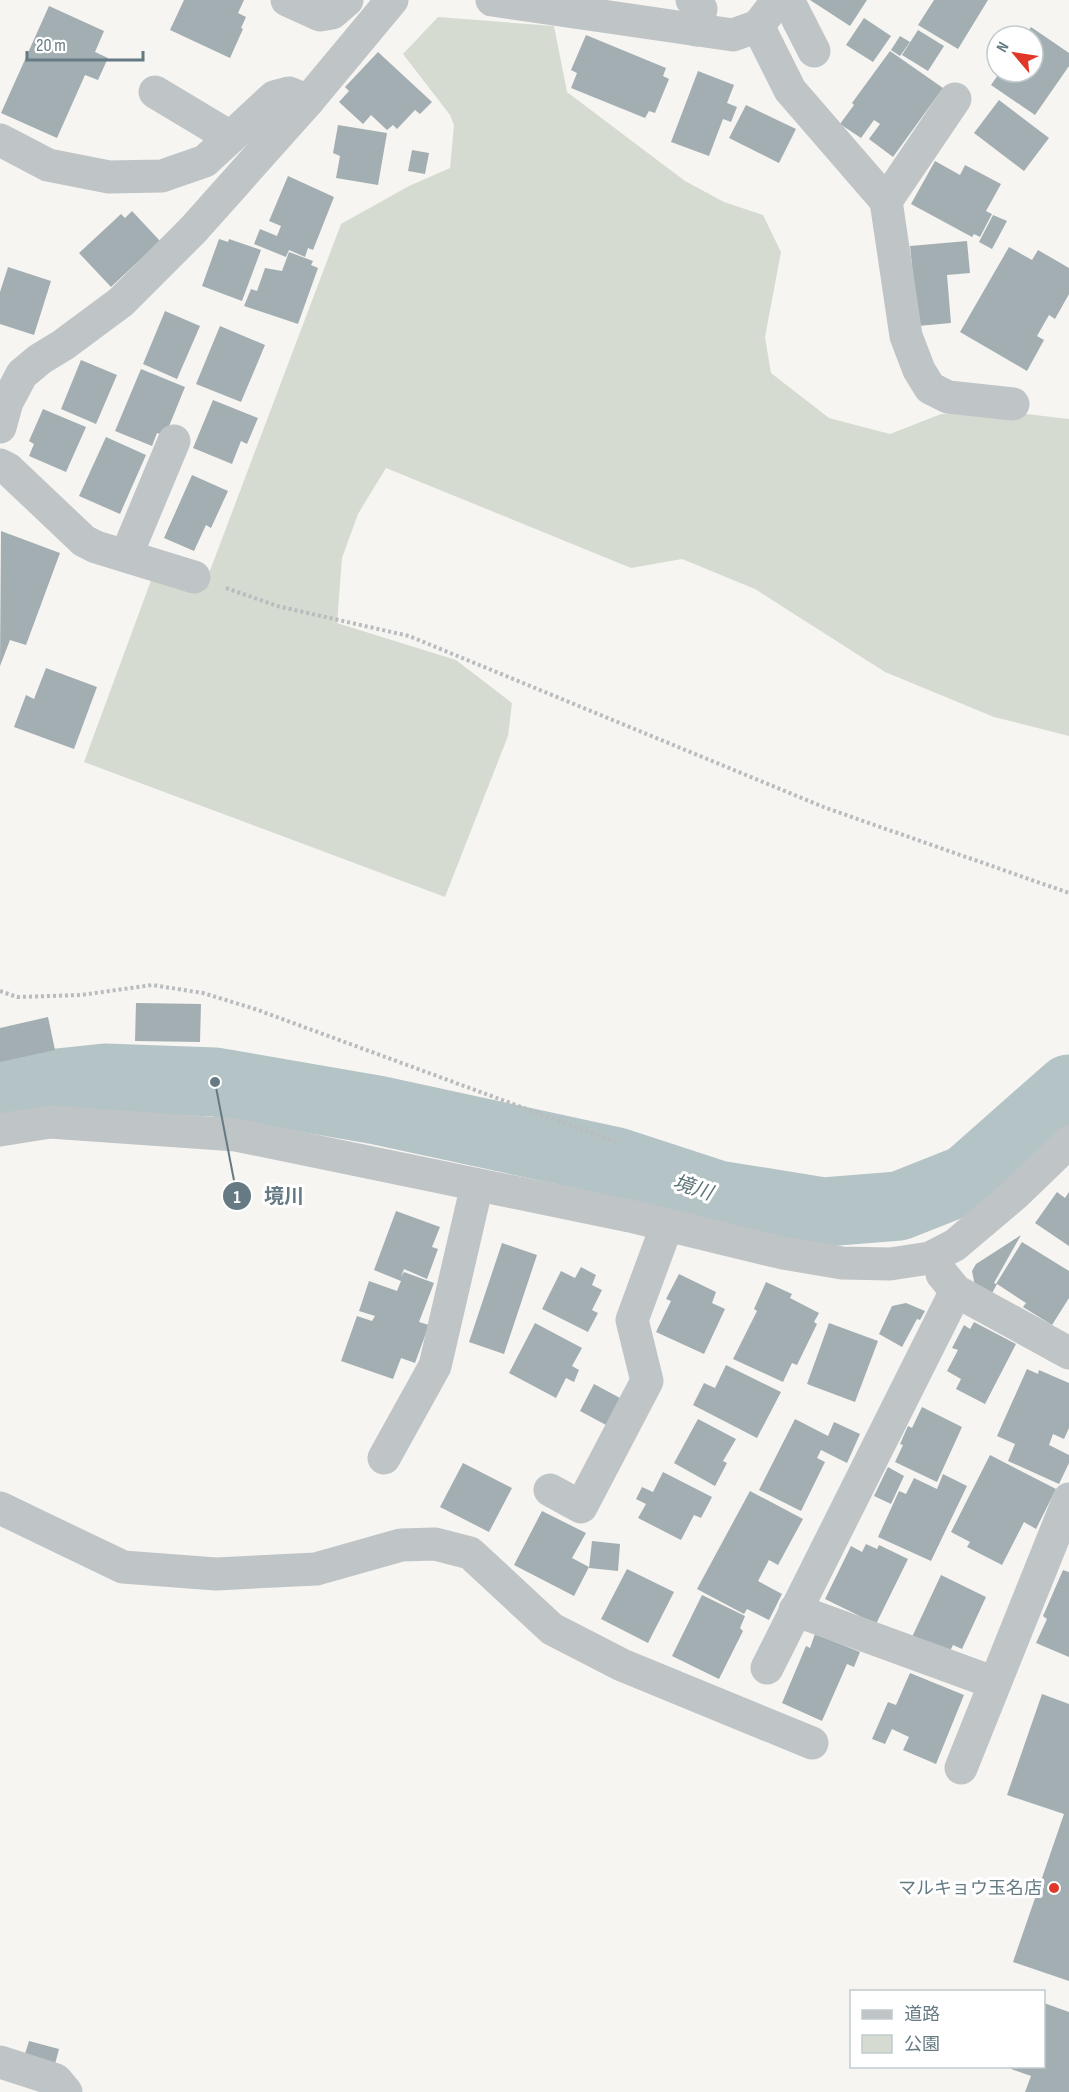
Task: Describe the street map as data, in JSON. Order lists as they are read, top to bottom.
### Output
{
  "water": ["境川"],
  "places": ["境川", "マルキョウ玉名店"],
  "legend": ["道路", "公園"],
  "scale_bar": "20 m",
  "north": "top left"
}
